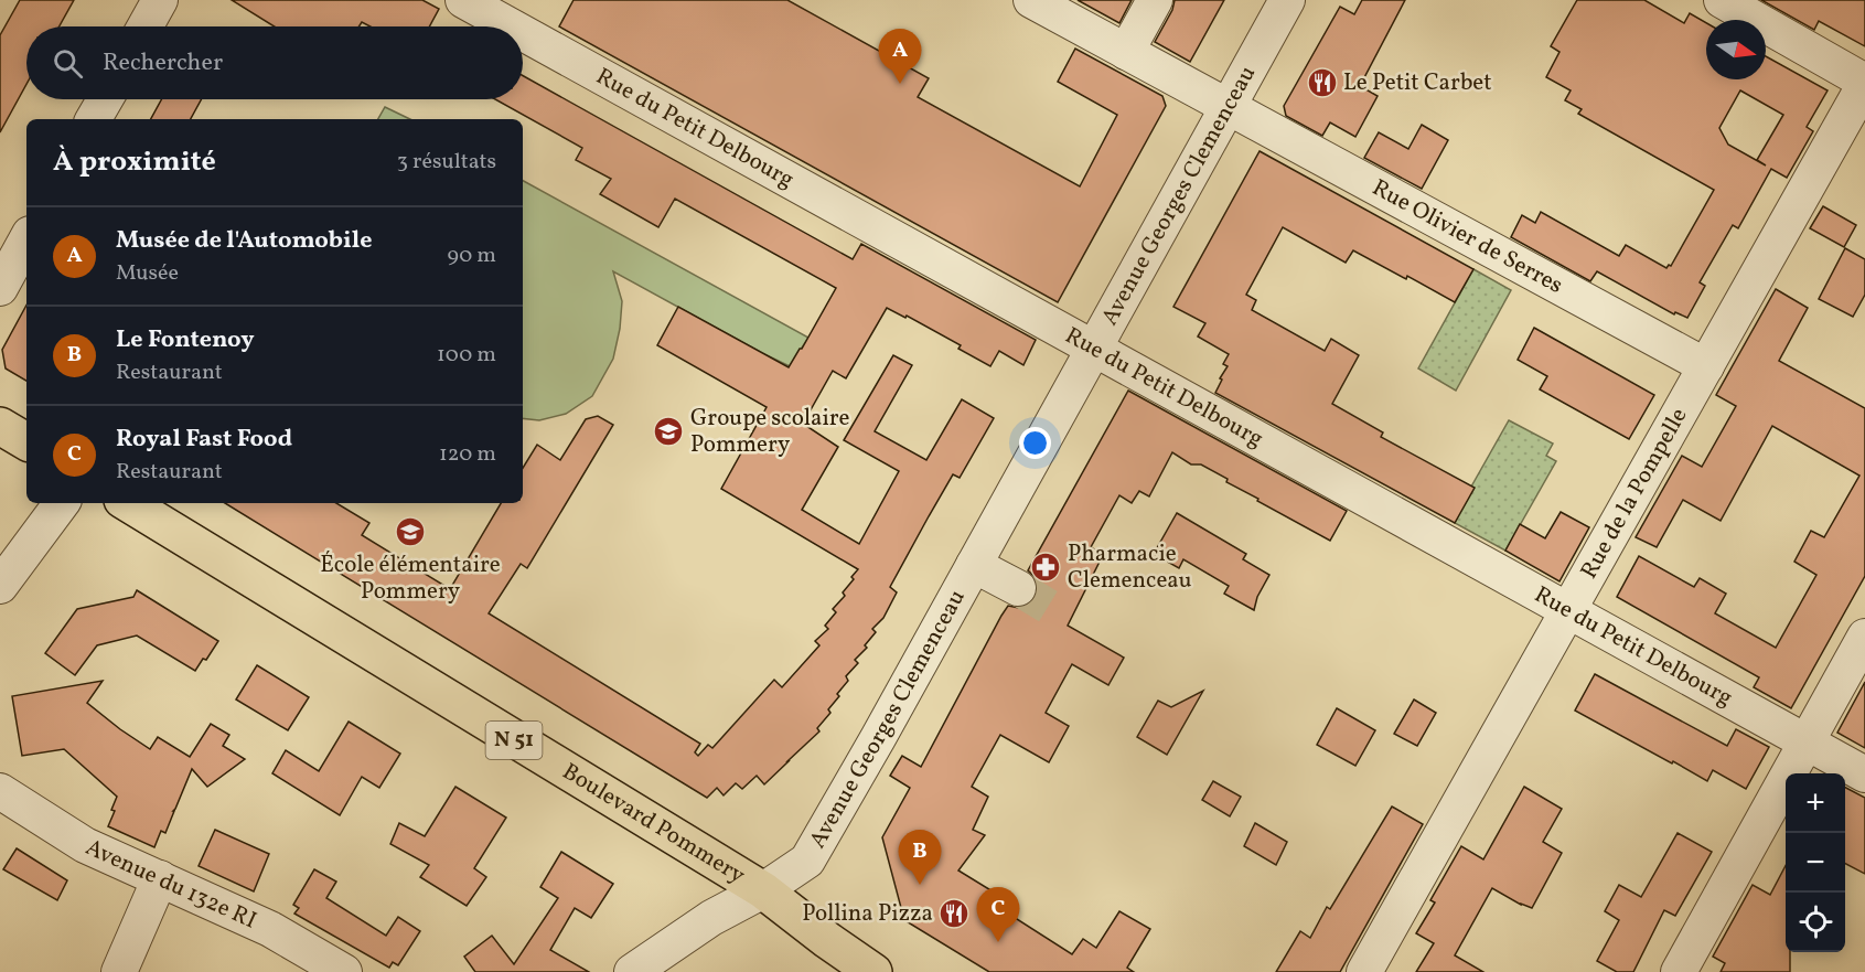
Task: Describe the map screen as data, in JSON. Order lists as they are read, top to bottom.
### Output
{
  "streets": {
    "main road": ["N 51", "Boulevard Pommery"],
    "street": [
      "Rue du Petit Delbourg",
      "Avenue Georges Clemenceau",
      "Rue Olivier de Serres",
      "Rue de la Pompelle",
      "Avenue du 132e RI"
    ]
  },
  "crossings": [
    ["Rue du Petit Delbourg", "Avenue Georges Clemenceau"],
    ["Rue du Petit Delbourg", "Rue de la Pompelle"],
    ["Avenue Georges Clemenceau", "Rue Olivier de Serres"],
    ["Avenue Georges Clemenceau", "Boulevard Pommery"],
    ["Rue Olivier de Serres", "Rue de la Pompelle"]
  ],
  "places": {
    "restaurant": ["Le Petit Carbet", "Pollina Pizza"],
    "school or university": ["Groupe scolaire Pommery", "École élémentaire Pommery"],
    "pharmacy": ["Pharmacie Clemenceau"]
  },
  "north": "right",
  "page": {
    "search": "Rechercher",
    "pins": ["A", "B", "C"],
    "heading": ["À proximité", "3 résultats"],
    "list": [
      {
        "mark": "A",
        "name": "Musée de l'Automobile",
        "note": "Musée",
        "value": "90 m"
      },
      {
        "mark": "B",
        "name": "Le Fontenoy",
        "note": "Restaurant",
        "value": "100 m"
      },
      {
        "mark": "C",
        "name": "Royal Fast Food",
        "note": "Restaurant",
        "value": "120 m"
      }
    ],
    "map_buttons": ["+", "−"]
  }
}
